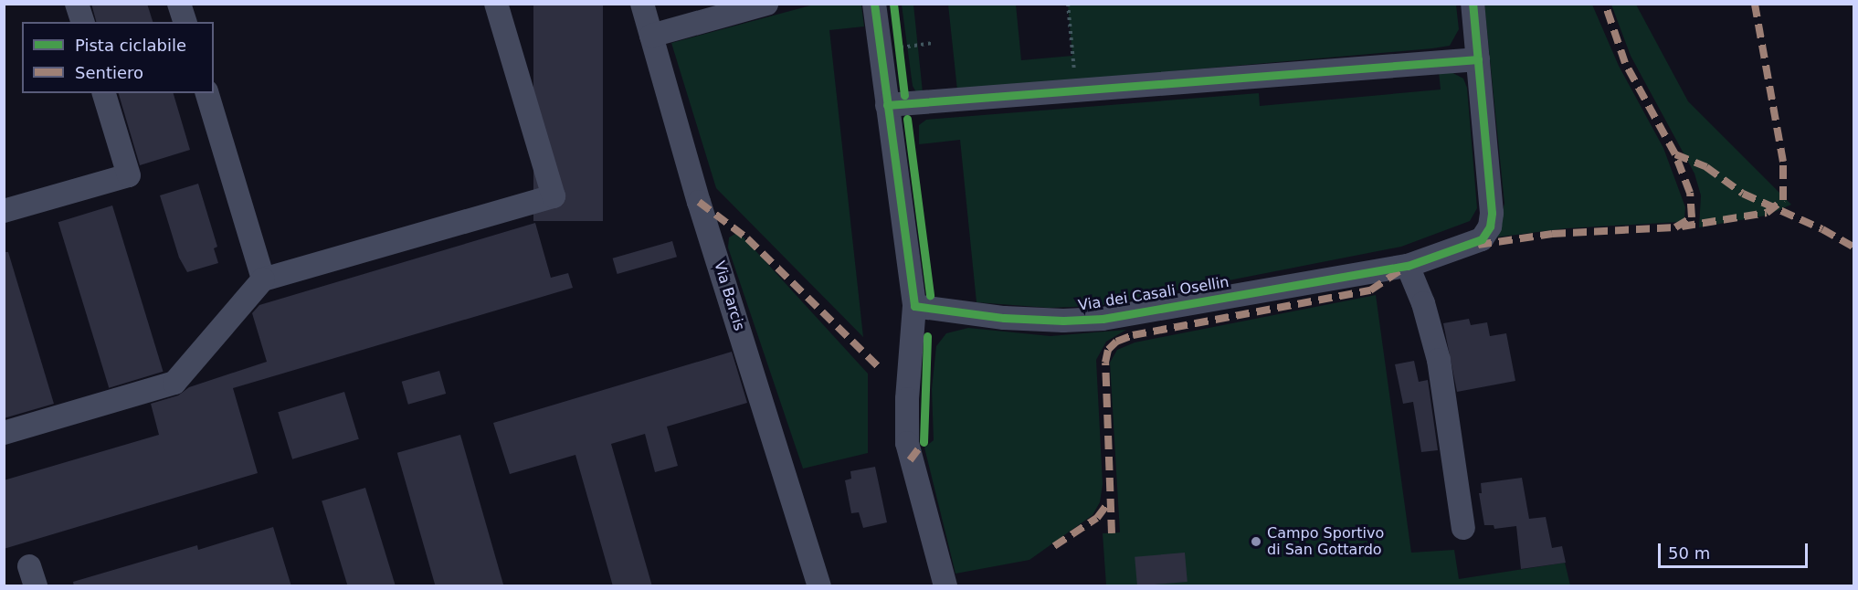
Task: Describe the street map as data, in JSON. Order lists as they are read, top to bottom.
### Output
{
  "streets": {
    "street": ["Via dei Casali Osellin", "Via Barcis"]
  },
  "places": ["Campo Sportivo di San Gottardo"],
  "legend": ["Pista ciclabile", "Sentiero"],
  "scale_bar": "50 m"
}
